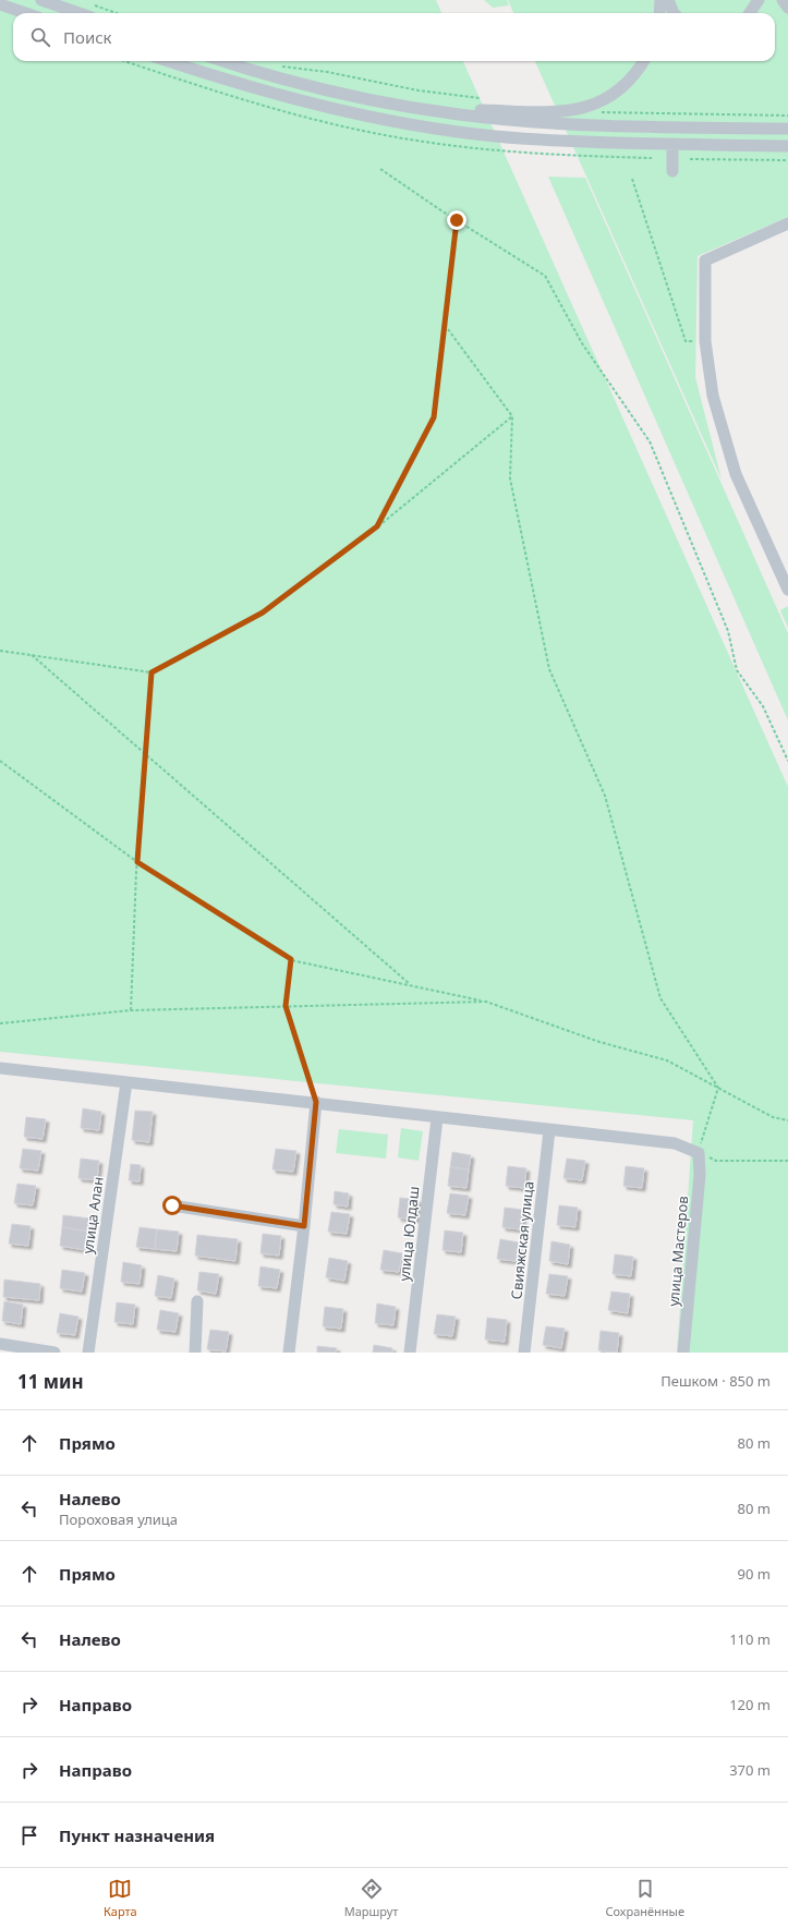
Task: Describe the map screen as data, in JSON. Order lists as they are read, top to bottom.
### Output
{
  "streets": {
    "street": [
      "улица Алан",
      "улица Юлдаш",
      "Свияжская улица",
      "улица Мастеров"
    ]
  },
  "page": {
    "search": "Поиск",
    "heading": ["11 мин", "Пешком · 850 m"],
    "list": [
      ["Прямо", "80 m"],
      ["Налево", "Пороховая улица", "80 m"],
      ["Прямо", "90 m"],
      ["Налево", "110 m"],
      ["Направо", "120 m"],
      ["Направо", "370 m"],
      "Пункт назначения"
    ],
    "nav": ["Карта", "Маршрут", "Сохранённые"]
  }
}
